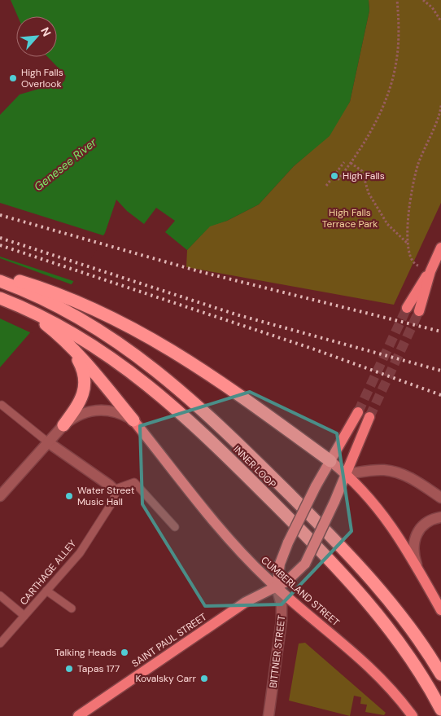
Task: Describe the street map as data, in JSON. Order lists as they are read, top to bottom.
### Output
{
  "streets": {
    "highway": ["INNER LOOP"],
    "main road": ["CUMBERLAND STREET", "SAINT PAUL STREET"],
    "street": ["BITTNER STREET"],
    "lane": ["CARTHAGE ALLEY"]
  },
  "crossings": [
    ["CUMBERLAND STREET", "SAINT PAUL STREET"],
    ["CUMBERLAND STREET", "BITTNER STREET"],
    ["SAINT PAUL STREET", "BITTNER STREET"]
  ],
  "water": ["Genesee River"],
  "parks": ["High Falls Terrace Park"],
  "places": [
    "High Falls Overlook",
    "High Falls",
    "Water Street Music Hall",
    "Talking Heads",
    "Tapas 177",
    "Kovalsky Carr"
  ],
  "north": "top right"
}
